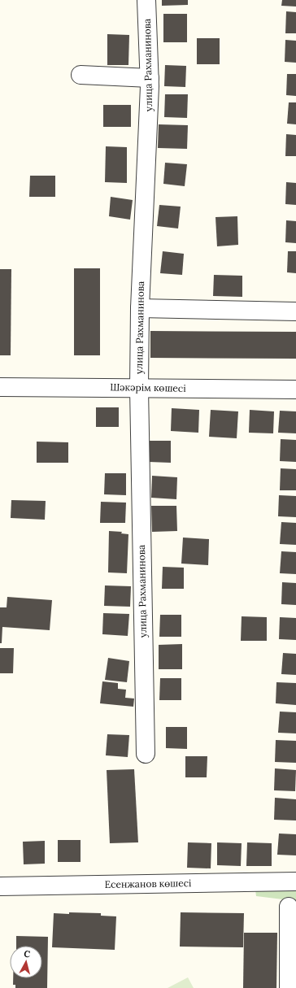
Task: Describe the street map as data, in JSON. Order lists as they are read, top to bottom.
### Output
{
  "streets": {
    "street": ["улица Рахманинова", "Шәкәрім көшесі", "Есенжанов көшесі"]
  },
  "crossings": [
    ["улица Рахманинова", "Шәкәрім көшесі"]
  ],
  "north": "top"
}
